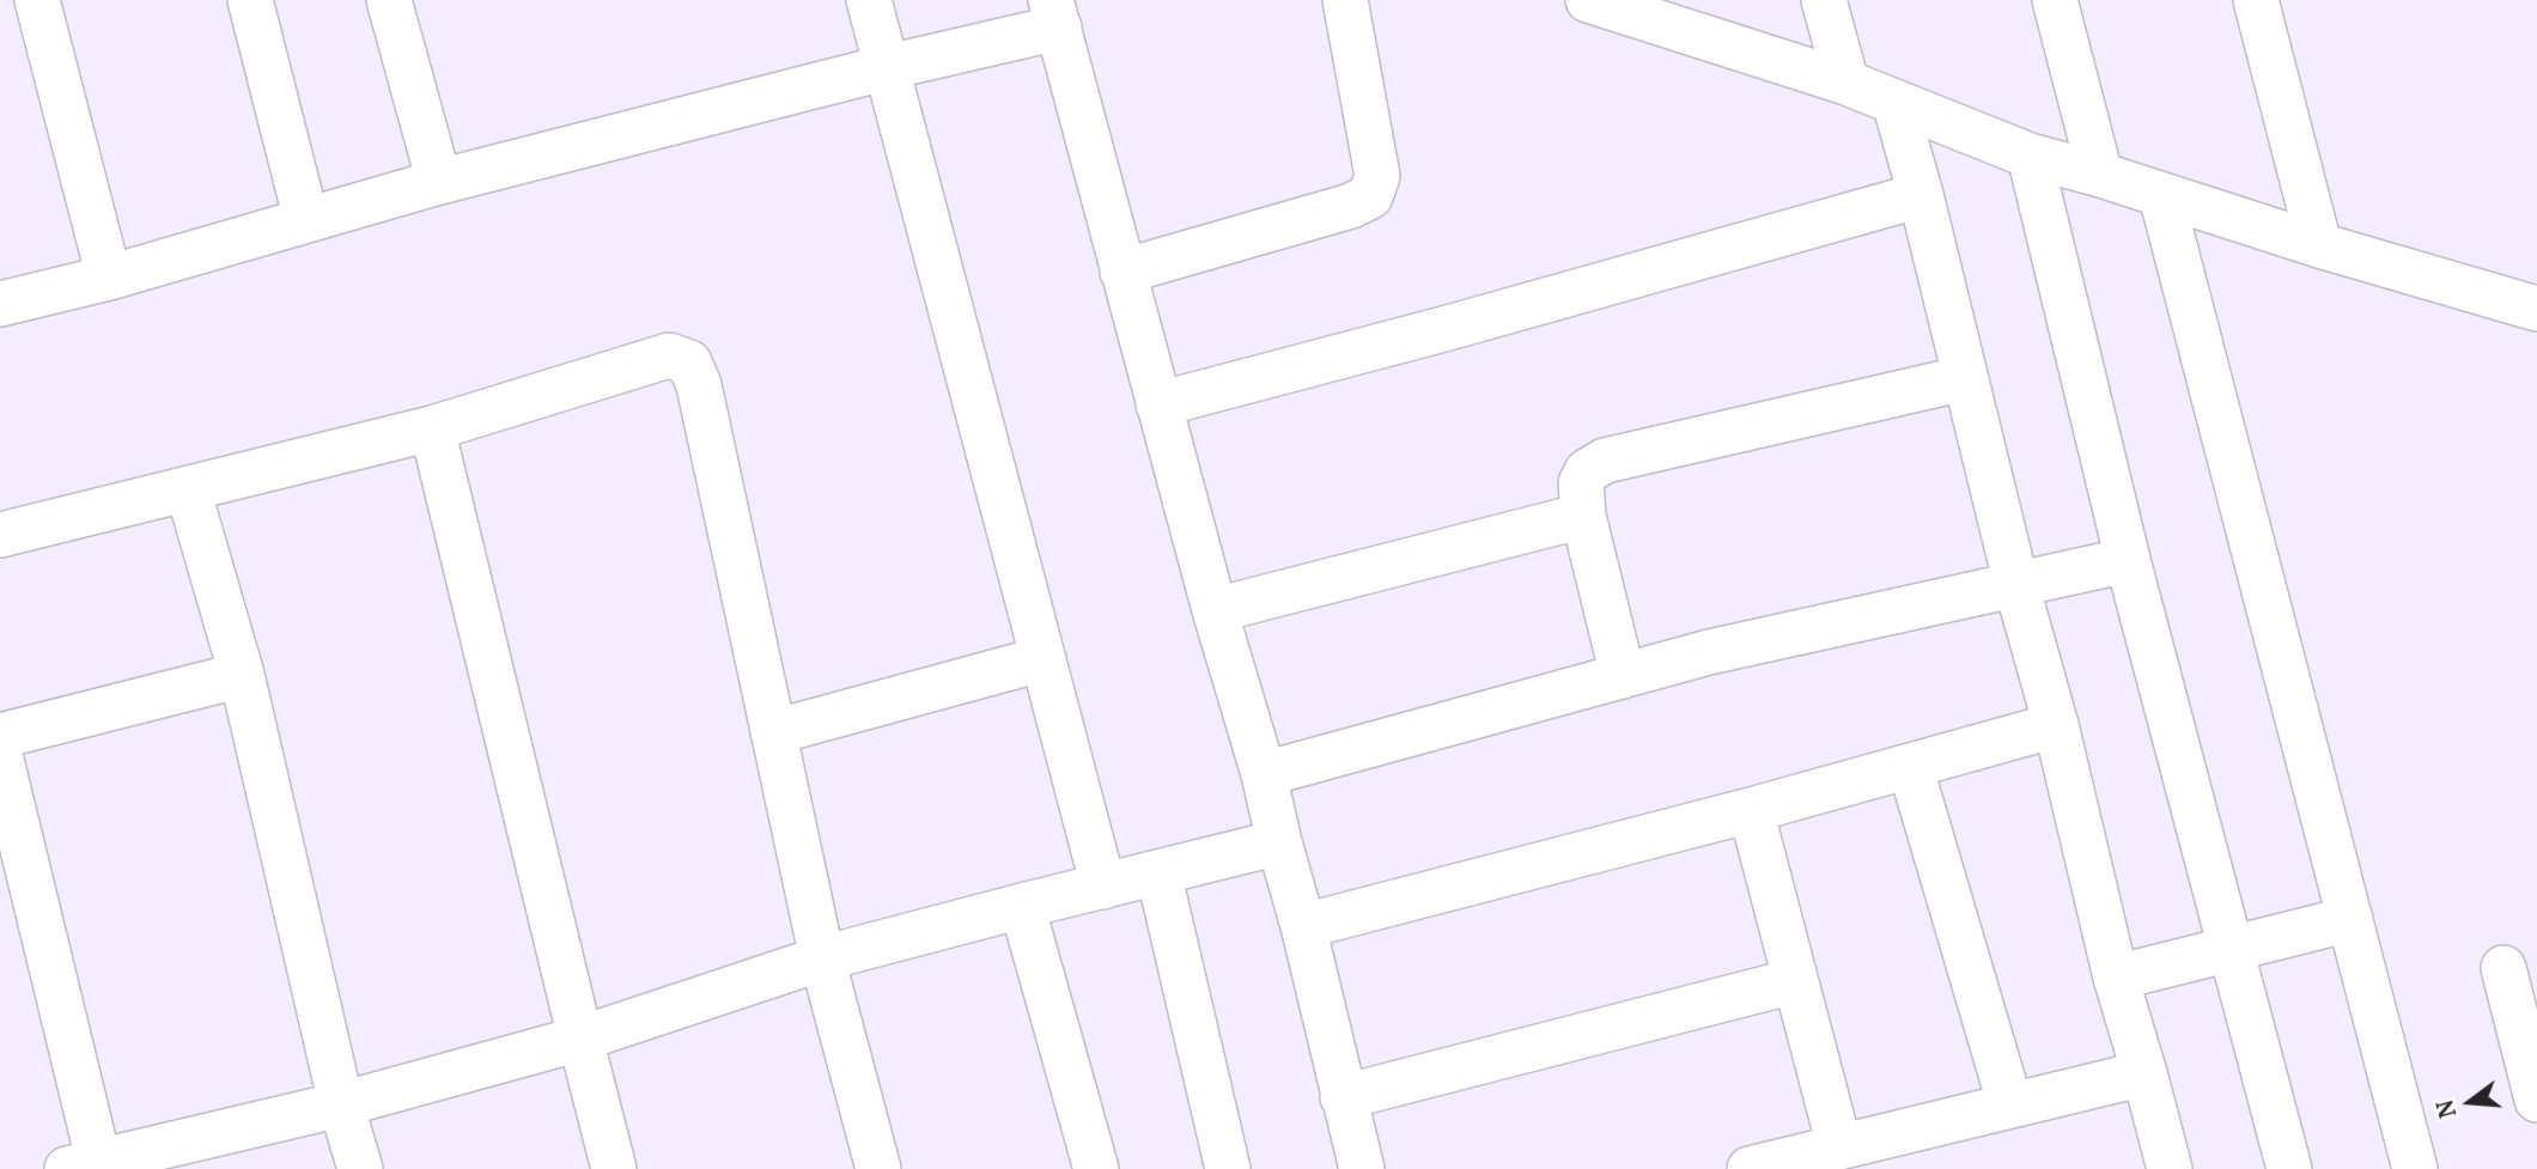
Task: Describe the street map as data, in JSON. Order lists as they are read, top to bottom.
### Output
{
  "north": "left"
}
